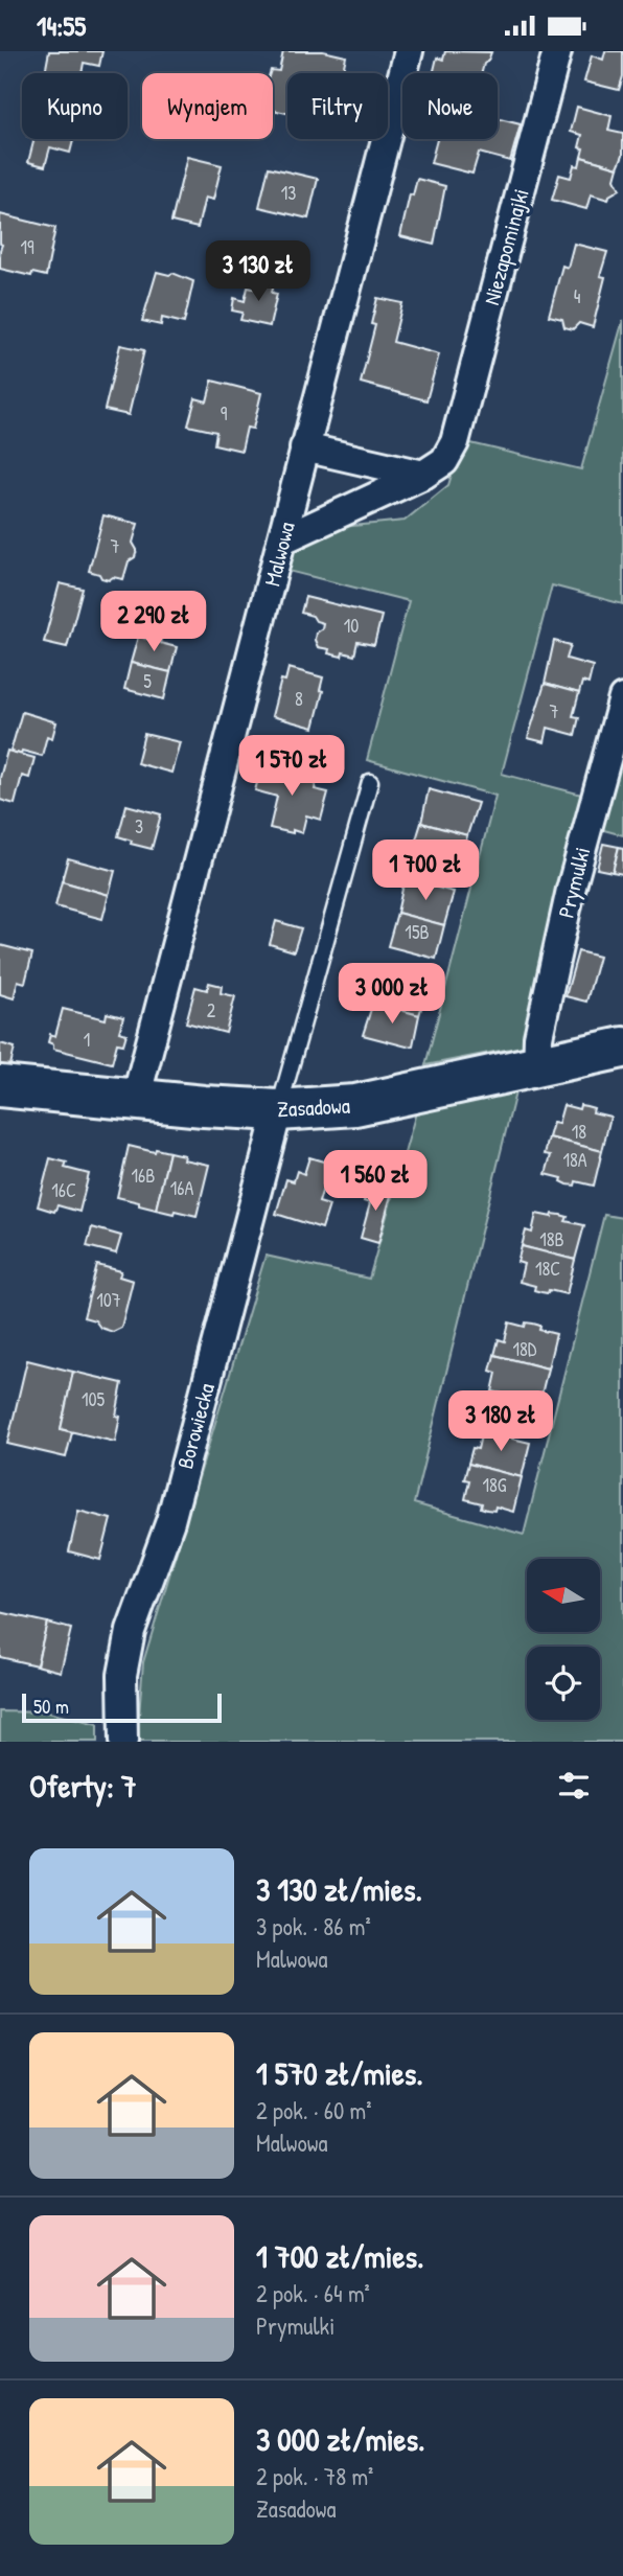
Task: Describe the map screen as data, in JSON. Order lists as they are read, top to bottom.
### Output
{
  "streets": {
    "street": [
      "Niezapominajki",
      "Malwowa",
      "Prymulki",
      "Zasadowa",
      "Borowiecka"
    ]
  },
  "crossings": [
    ["Malwowa", "Zasadowa"],
    ["Prymulki", "Zasadowa"],
    ["Zasadowa", "Borowiecka"]
  ],
  "house_numbers": [
    "13",
    "19",
    "4",
    "9",
    "7",
    "10",
    "5",
    "8",
    "7",
    "3",
    "15B",
    "2",
    "1",
    "18",
    "18A",
    "16B",
    "16A",
    "16C",
    "18B",
    "18C",
    "107",
    "18D",
    "105",
    "18G"
  ],
  "scale_bar": "50 m",
  "north": "left",
  "page": {
    "status": "14:55",
    "chip": [
      "Kupno",
      "Wynajem",
      "Filtry",
      "Nowe"
    ],
    "price": [
      "3 130 zł",
      "2 290 zł",
      "1 570 zł",
      "1 700 zł",
      "3 000 zł",
      "1 560 zł",
      "3 180 zł"
    ],
    "scale": "50 m",
    "heading": "Oferty: 7",
    "list": [
      {
        "name": "3 130 zł/mies.",
        "note": "3 pok. · 86 m² · Malwowa"
      },
      {
        "name": "1 570 zł/mies.",
        "note": "2 pok. · 60 m² · Malwowa"
      },
      {
        "name": "1 700 zł/mies.",
        "note": "2 pok. · 64 m² · Prymulki"
      },
      {
        "name": "3 000 zł/mies.",
        "note": "2 pok. · 78 m² · Zasadowa"
      }
    ]
  }
}
